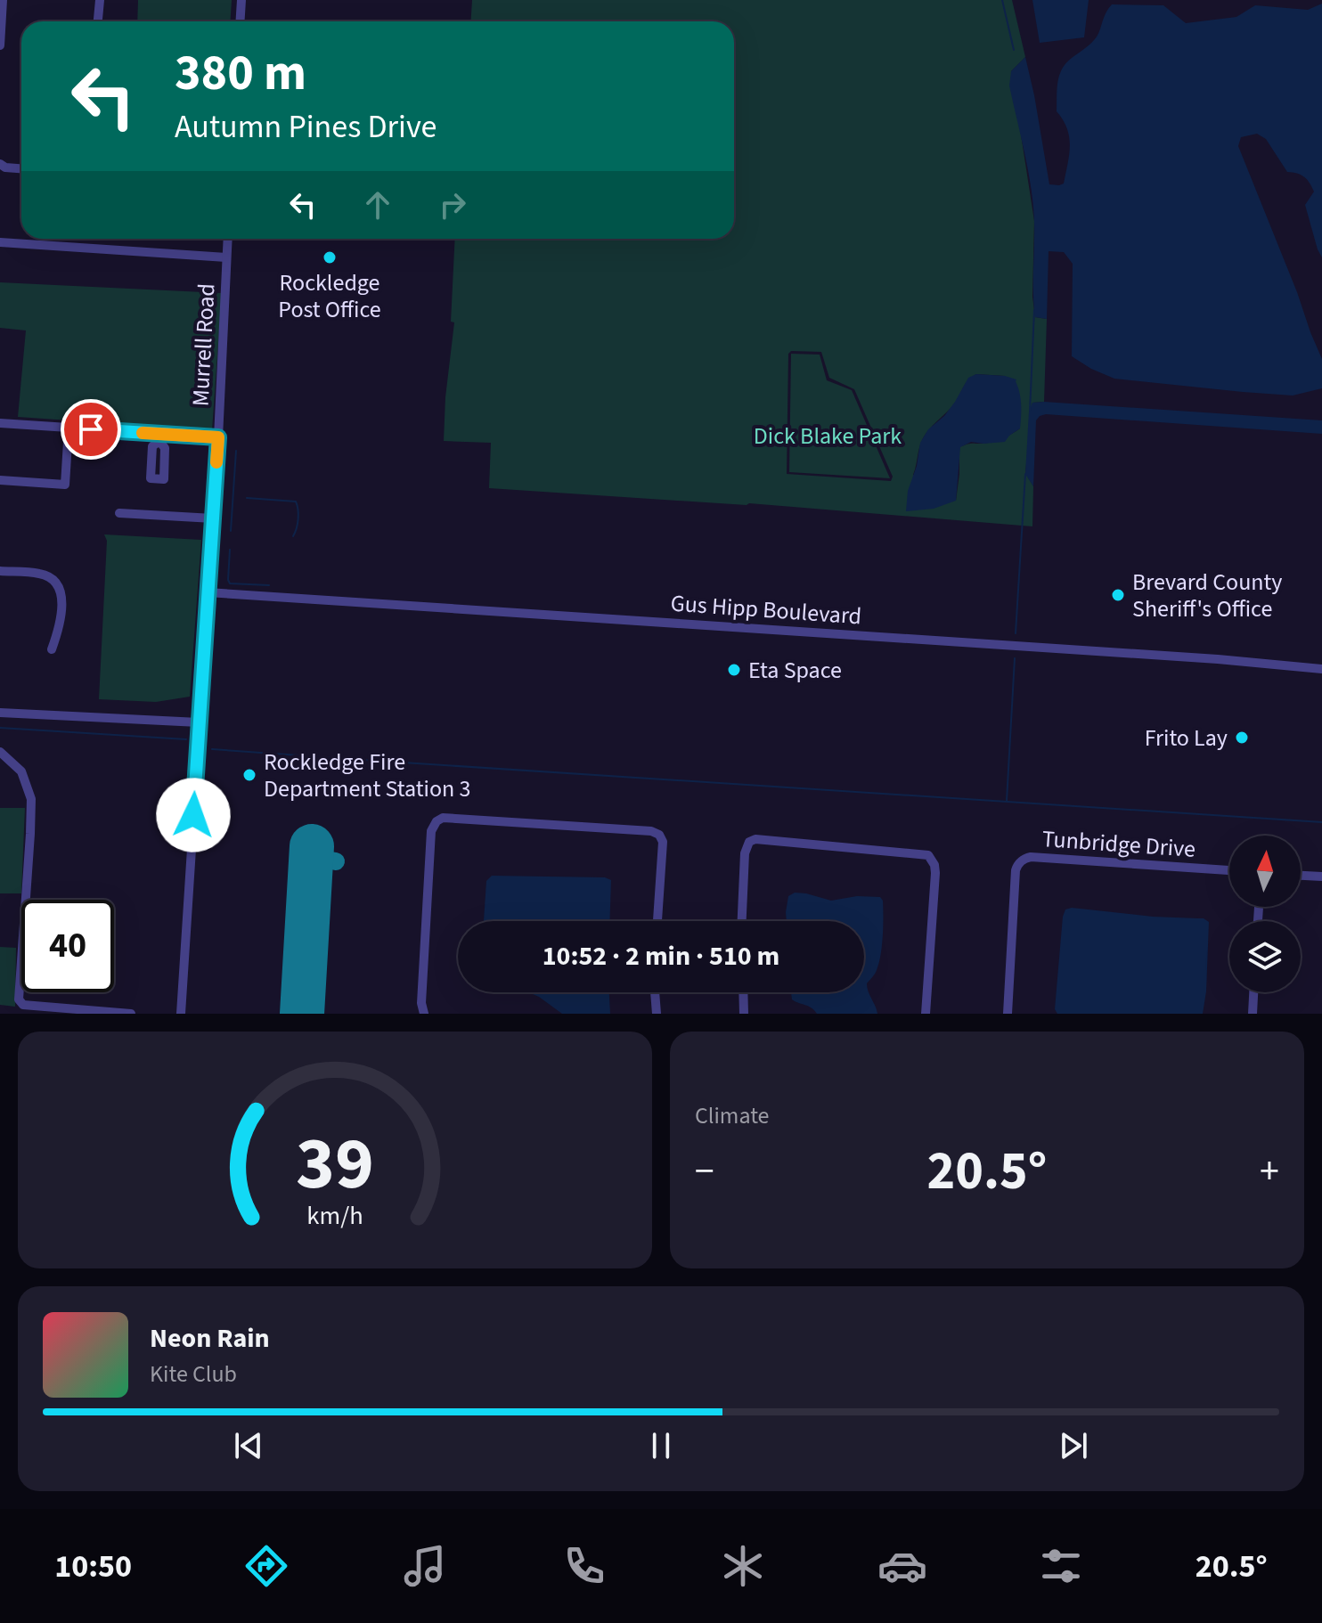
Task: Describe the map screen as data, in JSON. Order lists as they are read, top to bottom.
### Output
{
  "streets": {
    "street": ["Murrell Road", "Gus Hipp Boulevard", "Tunbridge Drive"]
  },
  "crossings": [
    ["Murrell Road", "Gus Hipp Boulevard"]
  ],
  "parks": ["Dick Blake Park"],
  "places": [
    "Rockledge Post Office",
    "Brevard County Sheriff's Office",
    "Eta Space",
    "Frito Lay",
    "Rockledge Fire Department Station 3"
  ],
  "north": "top",
  "page": {
    "turn": ["380 m", "Autumn Pines Drive"],
    "limit": "40",
    "trip": "10:52 · 2 min · 510 m",
    "tile": "Climate",
    "heat": ["−", "20.5°", "+"],
    "song": ["Neon Rain", "Kite Club"],
    "tabs": ["10:50", "20.5°"],
    "gauge": ["39", "km/h"]
  }
}
